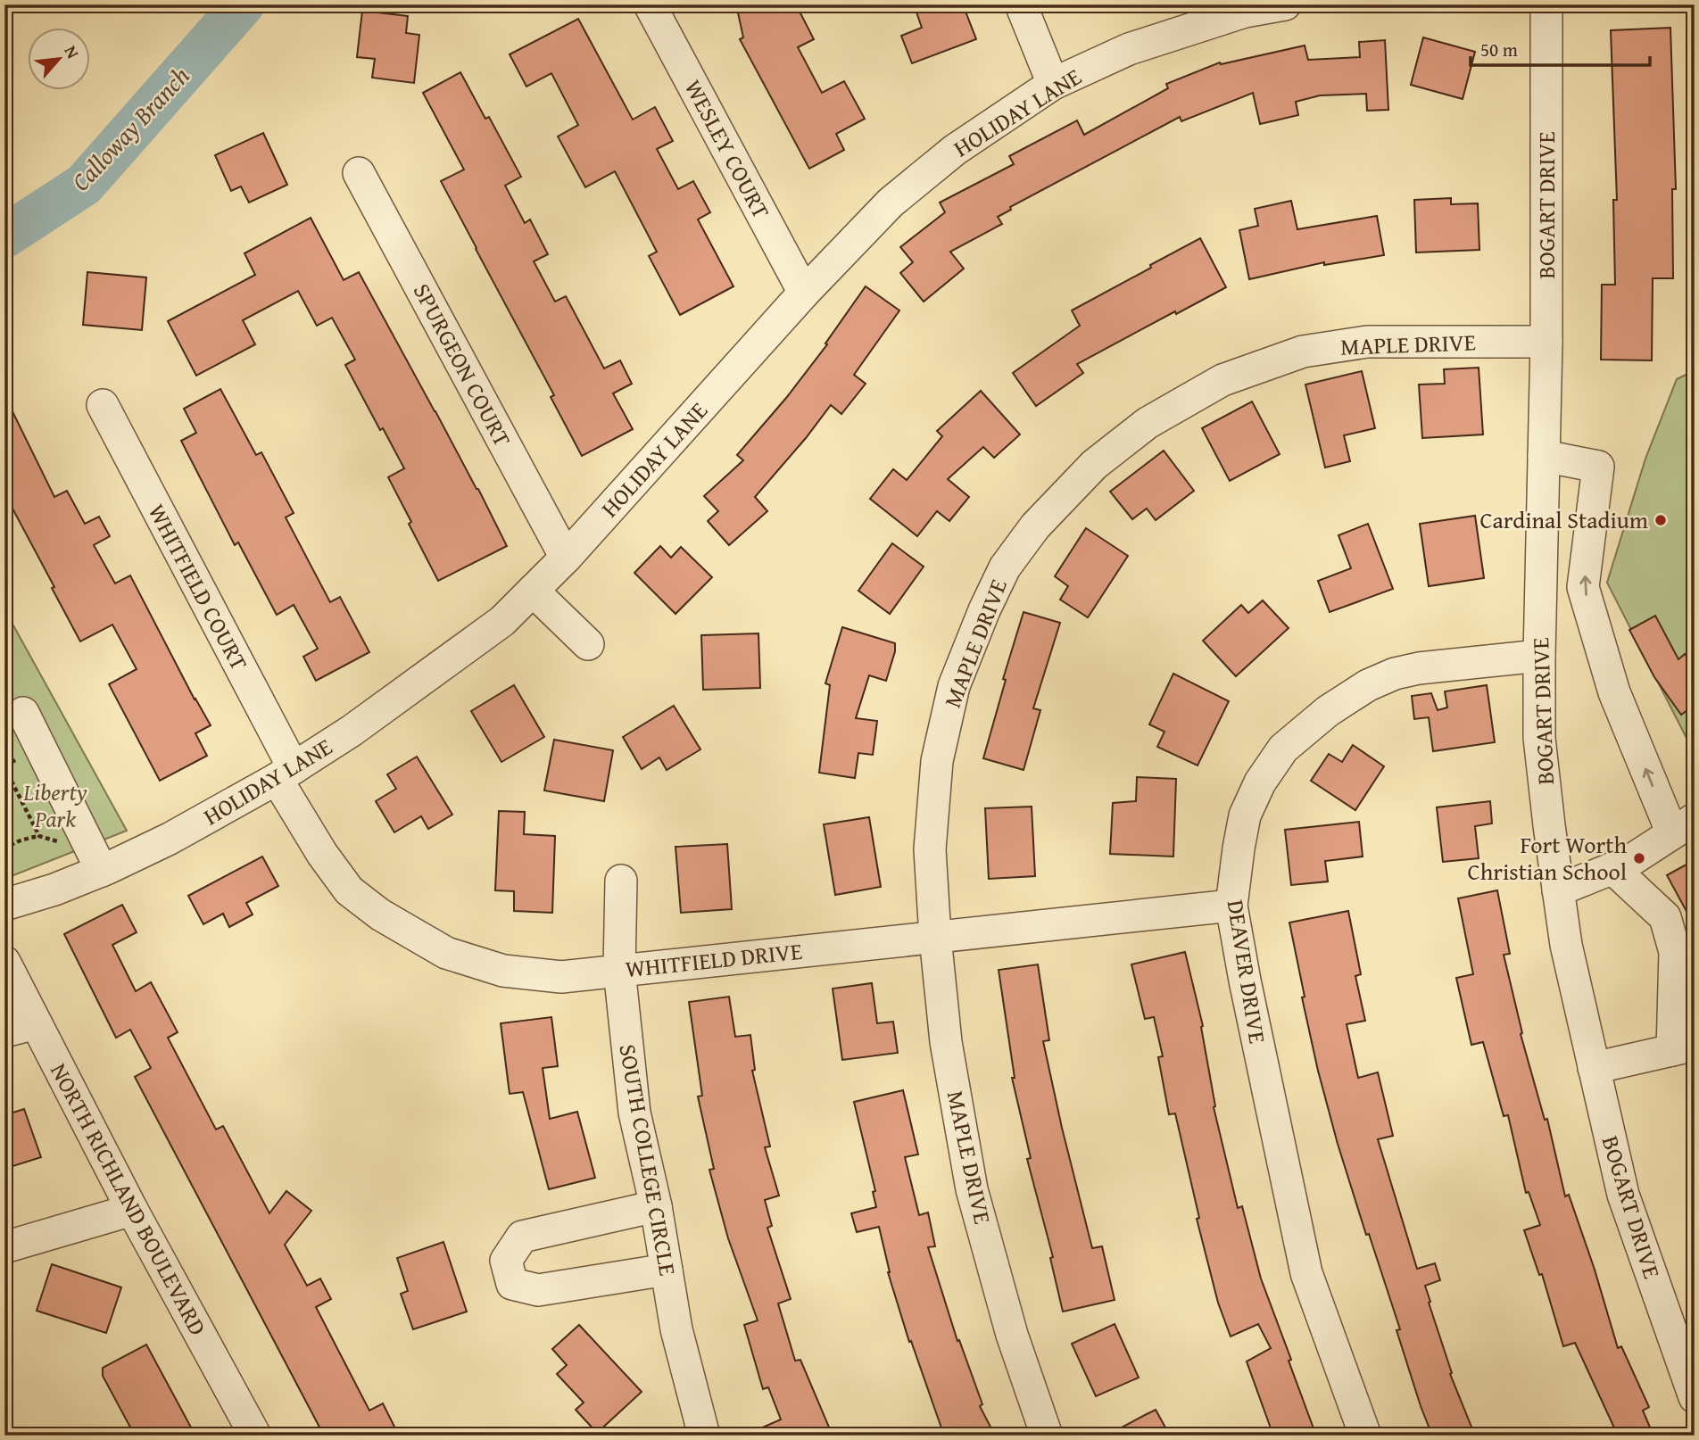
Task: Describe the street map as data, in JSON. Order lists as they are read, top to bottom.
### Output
{
  "streets": {
    "street": [
      "HOLIDAY LANE",
      "WESLEY COURT",
      "BOGART DRIVE",
      "MAPLE DRIVE",
      "SPURGEON COURT",
      "WHITFIELD COURT",
      "WHITFIELD DRIVE",
      "DEAVER DRIVE",
      "SOUTH COLLEGE CIRCLE",
      "NORTH RICHLAND BOULEVARD"
    ]
  },
  "crossings": [
    ["HOLIDAY LANE", "WESLEY COURT"],
    ["HOLIDAY LANE", "SPURGEON COURT"],
    ["HOLIDAY LANE", "WHITFIELD COURT"],
    ["HOLIDAY LANE", "WHITFIELD DRIVE"],
    ["BOGART DRIVE", "MAPLE DRIVE"],
    ["BOGART DRIVE", "DEAVER DRIVE"],
    ["MAPLE DRIVE", "WHITFIELD DRIVE"],
    ["WHITFIELD COURT", "WHITFIELD DRIVE"],
    ["WHITFIELD DRIVE", "DEAVER DRIVE"],
    ["WHITFIELD DRIVE", "SOUTH COLLEGE CIRCLE"]
  ],
  "water": ["Calloway Branch"],
  "parks": ["Liberty Park"],
  "places": ["Cardinal Stadium", "Fort Worth Christian School"],
  "scale_bar": "50 m",
  "north": "top right"
}
